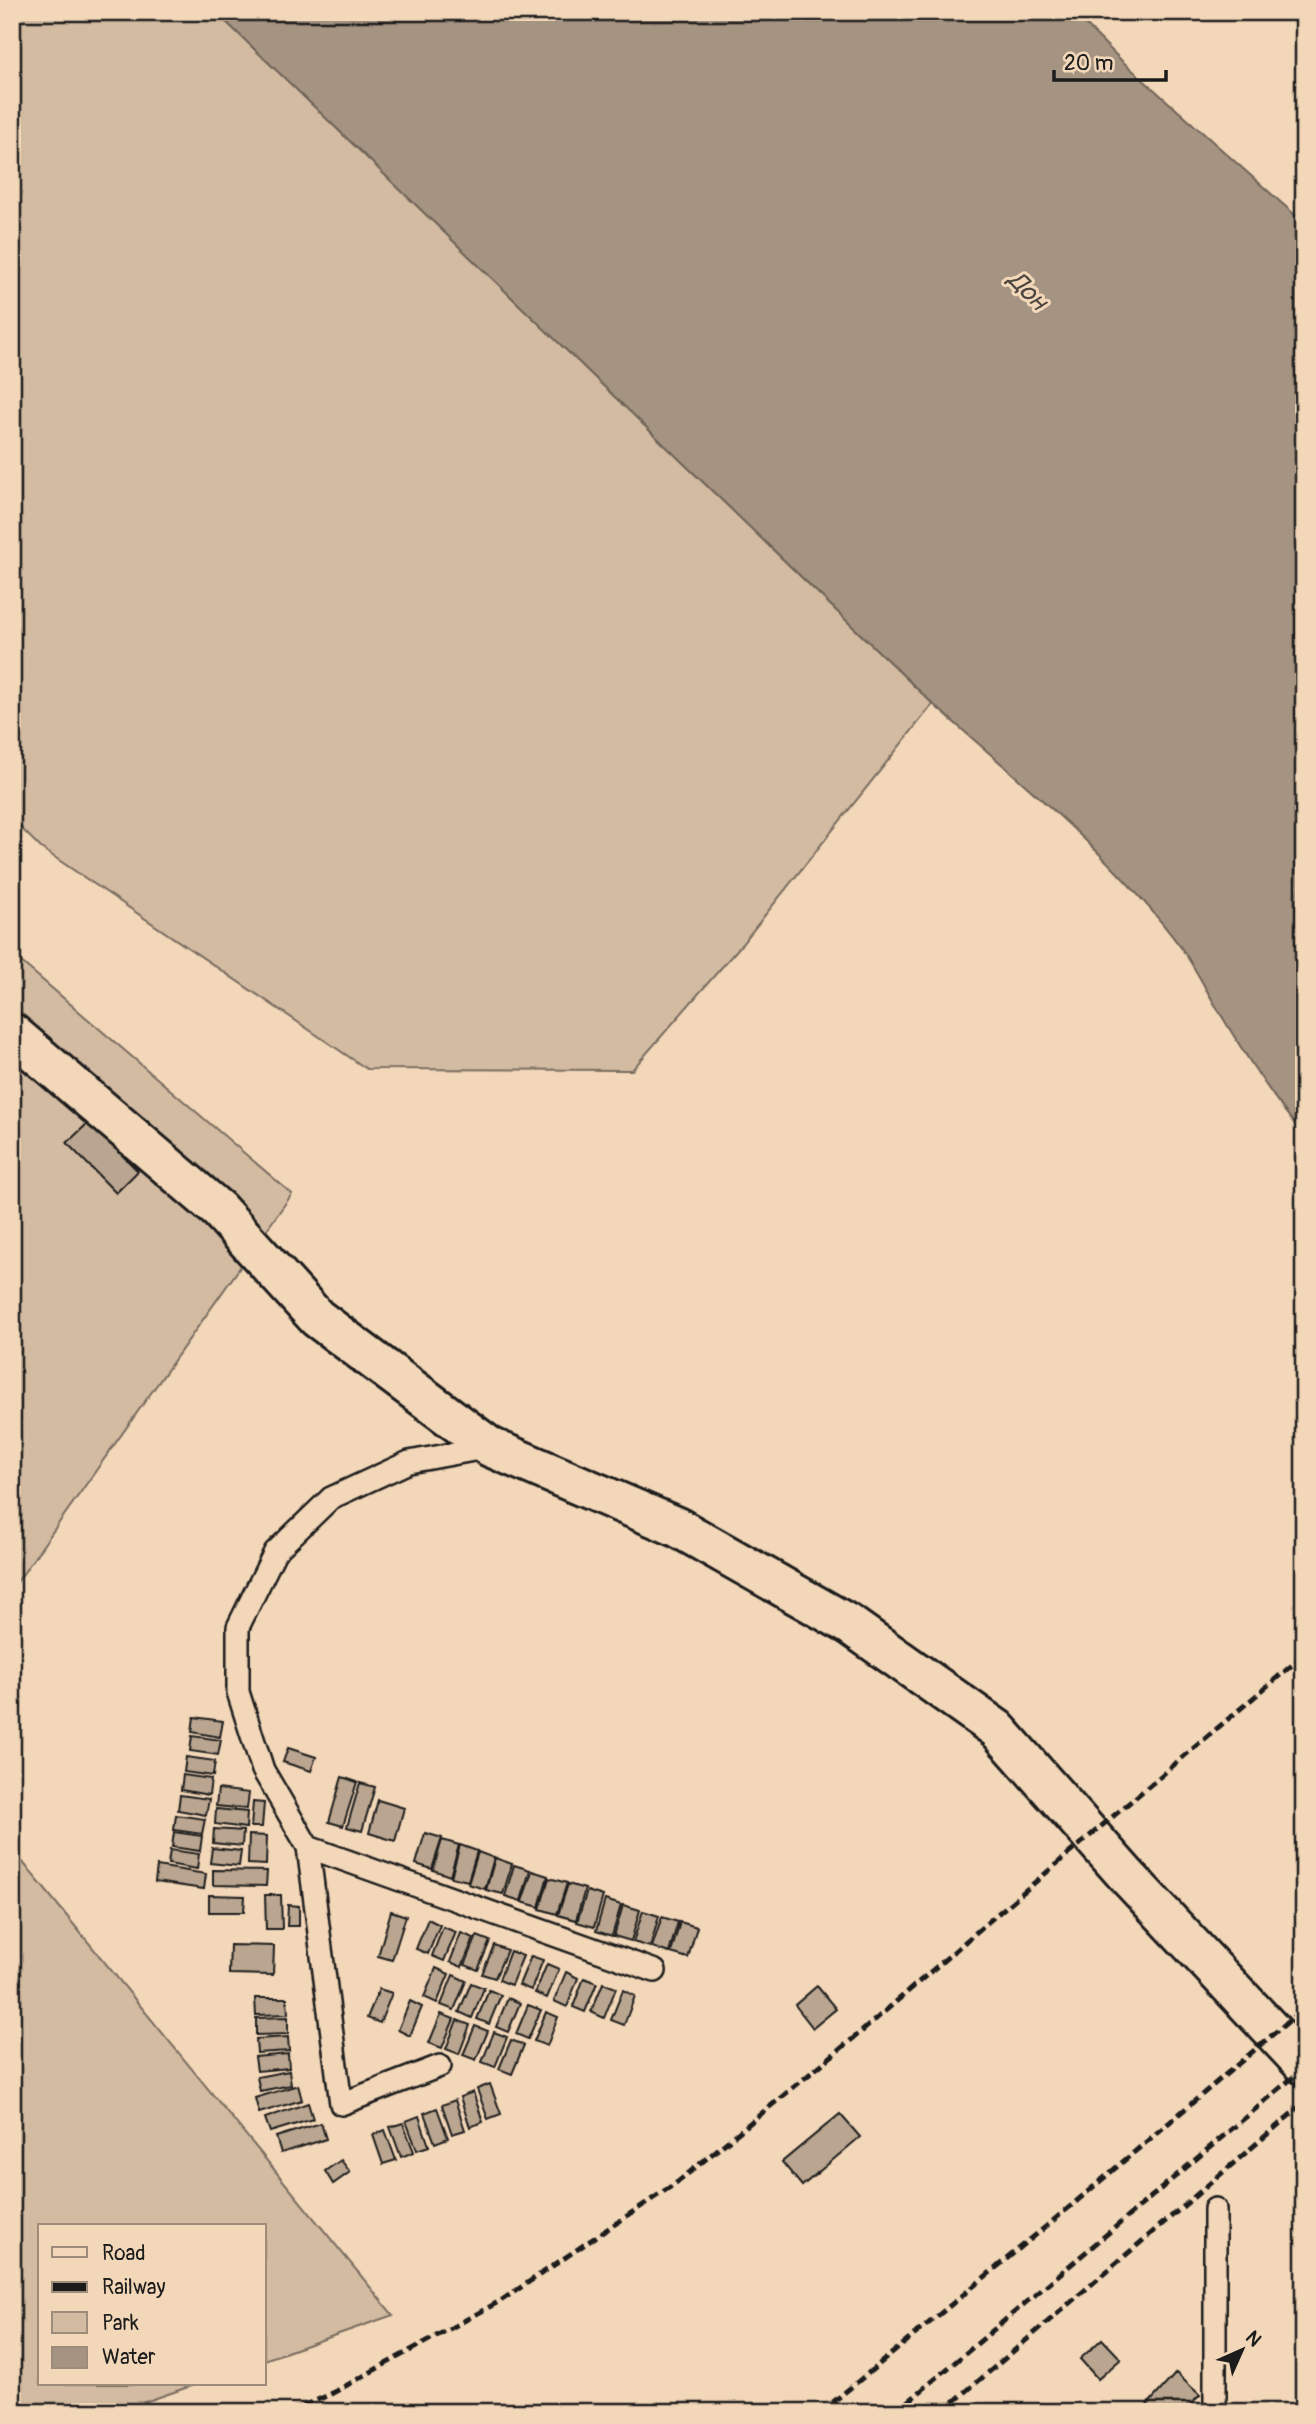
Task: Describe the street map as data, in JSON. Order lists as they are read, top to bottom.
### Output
{
  "water": ["Дон"],
  "legend": [
    "Road",
    "Railway",
    "Park",
    "Water"
  ],
  "scale_bar": "20 m",
  "north": "top right"
}
